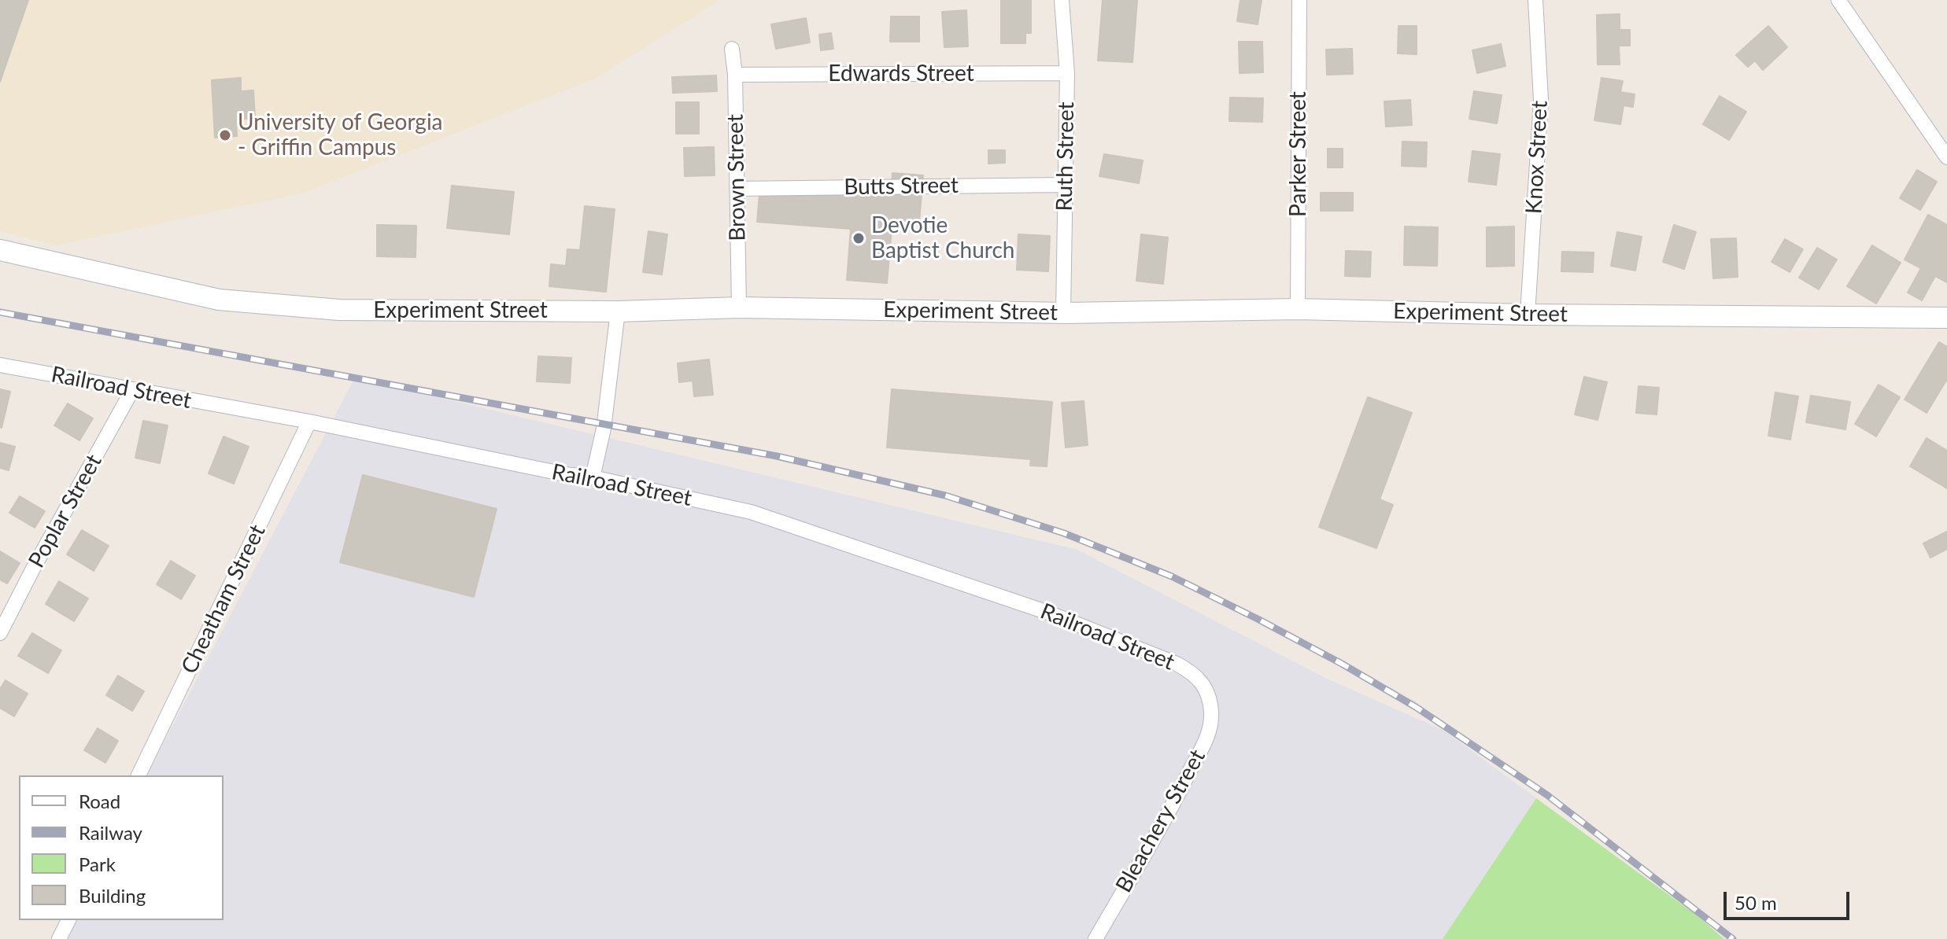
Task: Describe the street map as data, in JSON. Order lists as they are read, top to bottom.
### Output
{
  "streets": {
    "main road": ["Experiment Street"],
    "street": [
      "Edwards Street",
      "Parker Street",
      "Ruth Street",
      "Knox Street",
      "Brown Street",
      "Butts Street",
      "Railroad Street",
      "Poplar Street",
      "Cheatham Street",
      "Bleachery Street"
    ]
  },
  "crossings": [
    ["Edwards Street", "Ruth Street"],
    ["Edwards Street", "Brown Street"],
    ["Parker Street", "Experiment Street"],
    ["Ruth Street", "Butts Street"],
    ["Ruth Street", "Experiment Street"],
    ["Knox Street", "Experiment Street"],
    ["Brown Street", "Butts Street"],
    ["Brown Street", "Experiment Street"],
    ["Railroad Street", "Poplar Street"],
    ["Railroad Street", "Cheatham Street"],
    ["Railroad Street", "Bleachery Street"]
  ],
  "places": ["University of Georgia - Griffin Campus", "Devotie Baptist Church"],
  "legend": [
    "Road",
    "Railway",
    "Park",
    "Building"
  ],
  "scale_bar": "50 m"
}
